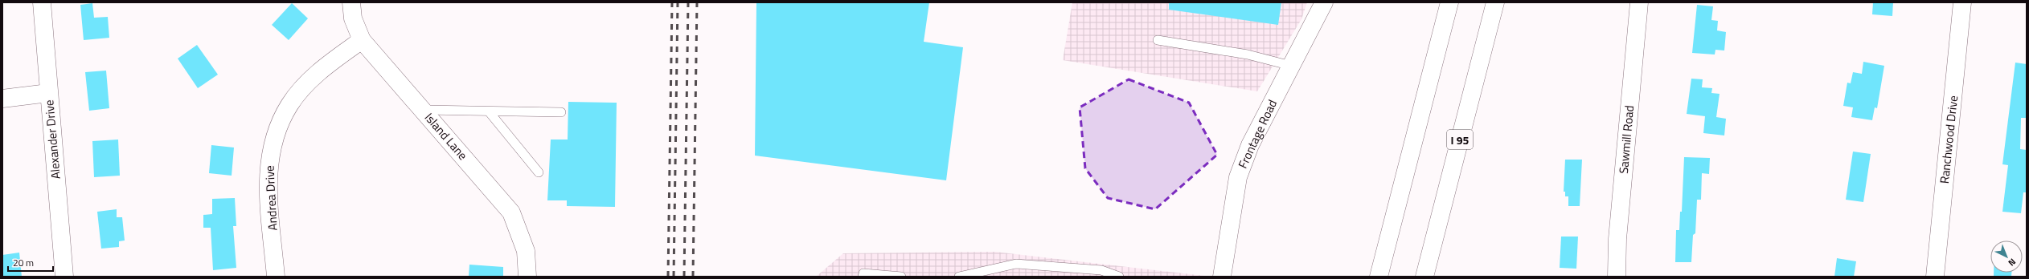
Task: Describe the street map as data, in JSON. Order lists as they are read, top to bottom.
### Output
{
  "streets": {
    "main road": [
      "Frontage Road",
      "Island Lane",
      "Alexander Drive",
      "I 95",
      "Sawmill Road",
      "Ranchwood Drive",
      "Andrea Drive"
    ]
  },
  "crossings": [
    ["Island Lane", "Andrea Drive"]
  ],
  "scale_bar": "20 m",
  "north": "bottom right"
}
